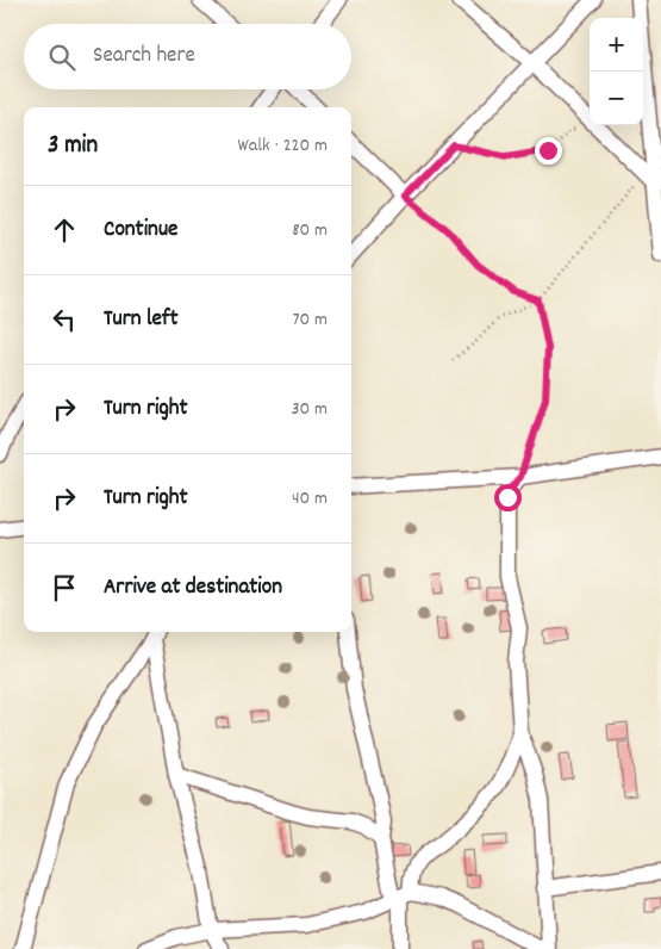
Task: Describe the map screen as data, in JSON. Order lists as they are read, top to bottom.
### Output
{
  "page": {
    "map_buttons": ["+", "−"],
    "search": "Search here",
    "heading": ["3 min", "Walk · 220 m"],
    "list": [
      ["Continue", "80 m"],
      ["Turn left", "70 m"],
      ["Turn right", "30 m"],
      ["Turn right", "40 m"],
      "Arrive at destination"
    ]
  }
}
